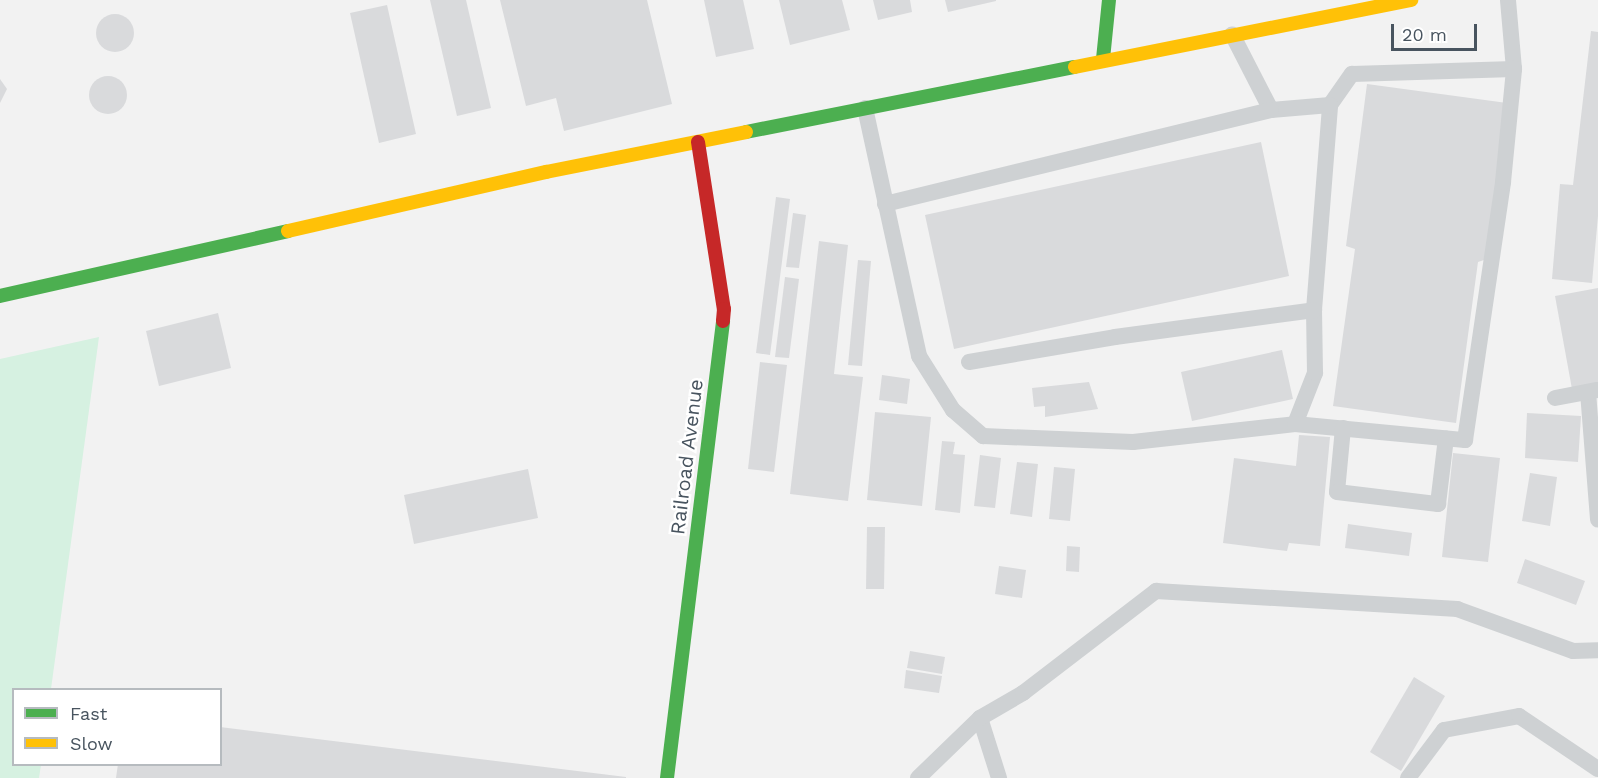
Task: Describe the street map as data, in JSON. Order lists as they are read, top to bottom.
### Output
{
  "streets": {
    "street": ["Railroad Avenue"]
  },
  "legend": ["Fast", "Slow"],
  "scale_bar": "20 m"
}
